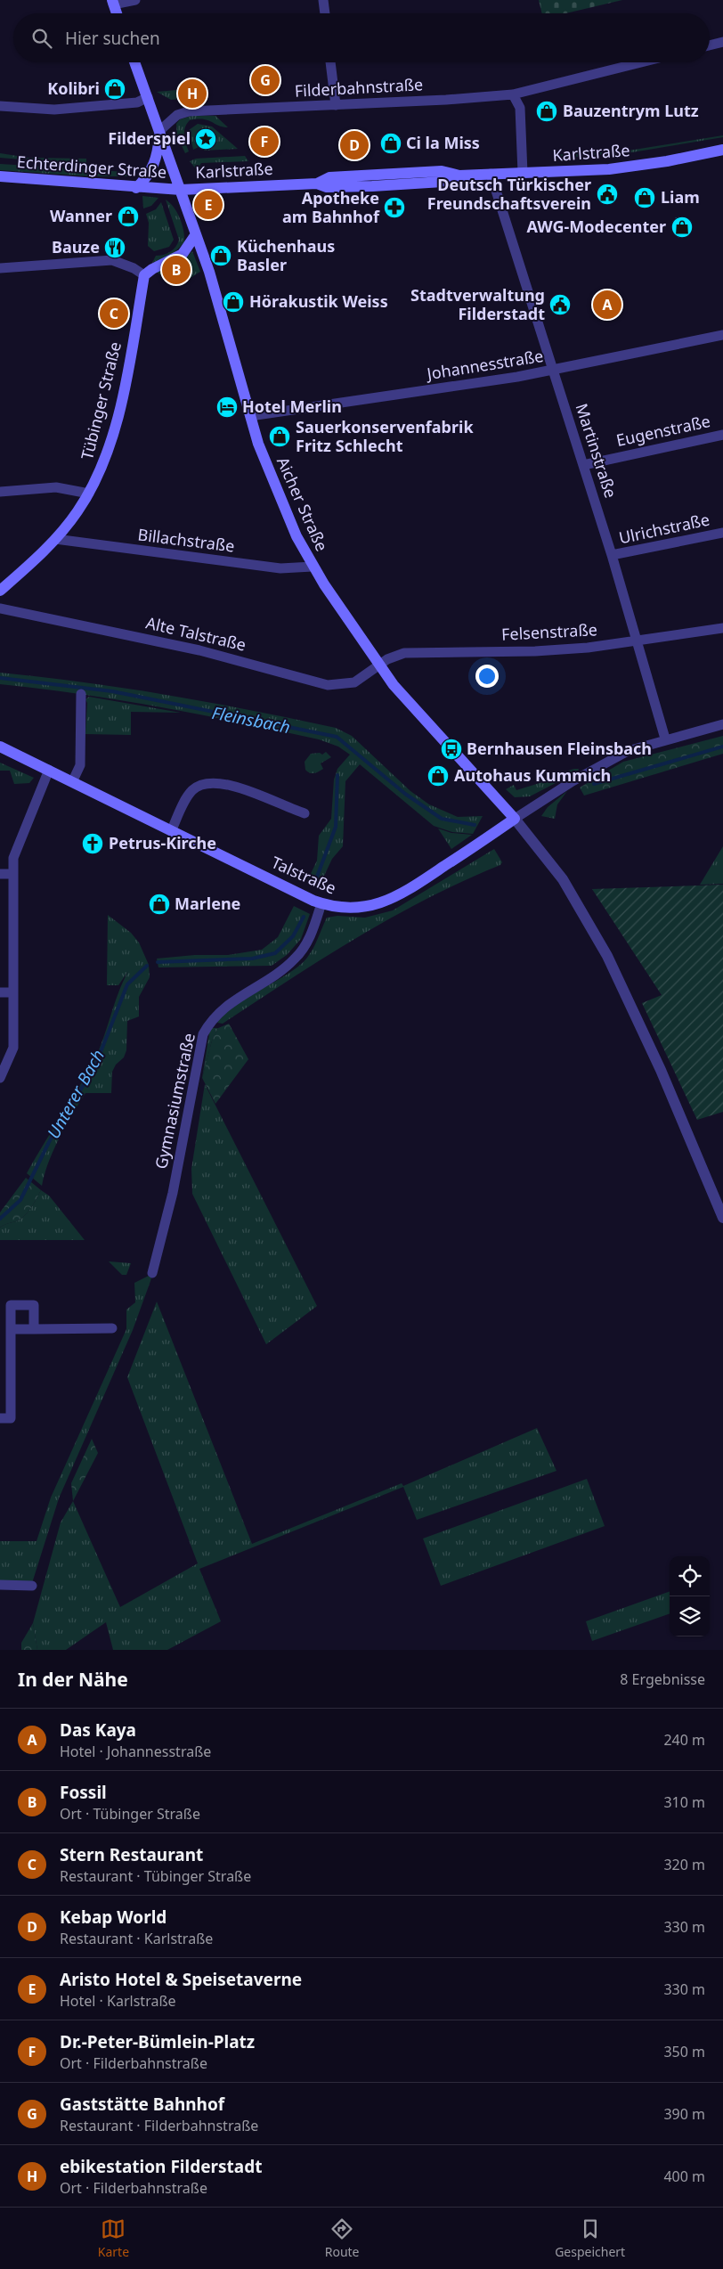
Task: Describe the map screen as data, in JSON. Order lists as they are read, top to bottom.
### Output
{
  "streets": {
    "main road": [
      "Karlstraße",
      "Echterdinger Straße",
      "Tübinger Straße",
      "Aicher Straße",
      "Talstraße"
    ],
    "street": [
      "Filderbahnstraße",
      "Johannesstraße",
      "Eugenstraße",
      "Martinstraße",
      "Ulrichstraße",
      "Billachstraße",
      "Felsenstraße",
      "Alte Talstraße",
      "Gymnasiumstraße"
    ]
  },
  "crossings": [
    ["Filderbahnstraße", "Aicher Straße"],
    ["Karlstraße", "Echterdinger Straße"],
    ["Karlstraße", "Martinstraße"],
    ["Karlstraße", "Aicher Straße"],
    ["Echterdinger Straße", "Aicher Straße"],
    ["Johannesstraße", "Martinstraße"],
    ["Johannesstraße", "Aicher Straße"],
    ["Tübinger Straße", "Billachstraße"],
    ["Eugenstraße", "Martinstraße"],
    ["Martinstraße", "Ulrichstraße"],
    ["Martinstraße", "Felsenstraße"],
    ["Aicher Straße", "Billachstraße"],
    ["Aicher Straße", "Felsenstraße"],
    ["Aicher Straße", "Alte Talstraße"],
    ["Aicher Straße", "Talstraße"],
    ["Felsenstraße", "Alte Talstraße"],
    ["Talstraße", "Gymnasiumstraße"]
  ],
  "water": ["Fleinsbach", "Unterer Bach"],
  "places": {
    "shop": [
      "Kolibri",
      "Bauzentrym Lutz",
      "Ci la Miss",
      "Liam",
      "Wanner",
      "AWG-Modecenter",
      "Küchenhaus Basler",
      "Hörakustik Weiss",
      "Sauerkonservenfabrik Fritz Schlecht",
      "Autohaus Kummich",
      "Marlene"
    ],
    "place": ["Filderspiel"],
    "public building": ["Deutsch Türkischer Freundschaftsverein", "Stadtverwaltung Filderstadt"],
    "pharmacy": ["Apotheke am Bahnhof"],
    "restaurant": ["Bauze"],
    "hotel": ["Hotel Merlin"],
    "bus stop": ["Bernhausen Fleinsbach"],
    "church": ["Petrus-Kirche"]
  },
  "page": {
    "search": "Hier suchen",
    "pins": [
      "G",
      "H",
      "F",
      "D",
      "E",
      "B",
      "A",
      "C"
    ],
    "heading": ["In der Nähe", "8 Ergebnisse"],
    "list": [
      {
        "mark": "A",
        "name": "Das Kaya",
        "note": "Hotel · Johannesstraße",
        "value": "240 m"
      },
      {
        "mark": "B",
        "name": "Fossil",
        "note": "Ort · Tübinger Straße",
        "value": "310 m"
      },
      {
        "mark": "C",
        "name": "Stern Restaurant",
        "note": "Restaurant · Tübinger Straße",
        "value": "320 m"
      },
      {
        "mark": "D",
        "name": "Kebap World",
        "note": "Restaurant · Karlstraße",
        "value": "330 m"
      },
      {
        "mark": "E",
        "name": "Aristo Hotel & Speisetaverne",
        "note": "Hotel · Karlstraße",
        "value": "330 m"
      },
      {
        "mark": "F",
        "name": "Dr.-Peter-Bümlein-Platz",
        "note": "Ort · Filderbahnstraße",
        "value": "350 m"
      },
      {
        "mark": "G",
        "name": "Gaststätte Bahnhof",
        "note": "Restaurant · Filderbahnstraße",
        "value": "390 m"
      },
      {
        "mark": "H",
        "name": "ebikestation Filderstadt",
        "note": "Ort · Filderbahnstraße",
        "value": "400 m"
      }
    ],
    "nav": ["Karte", "Route", "Gespeichert"]
  }
}
